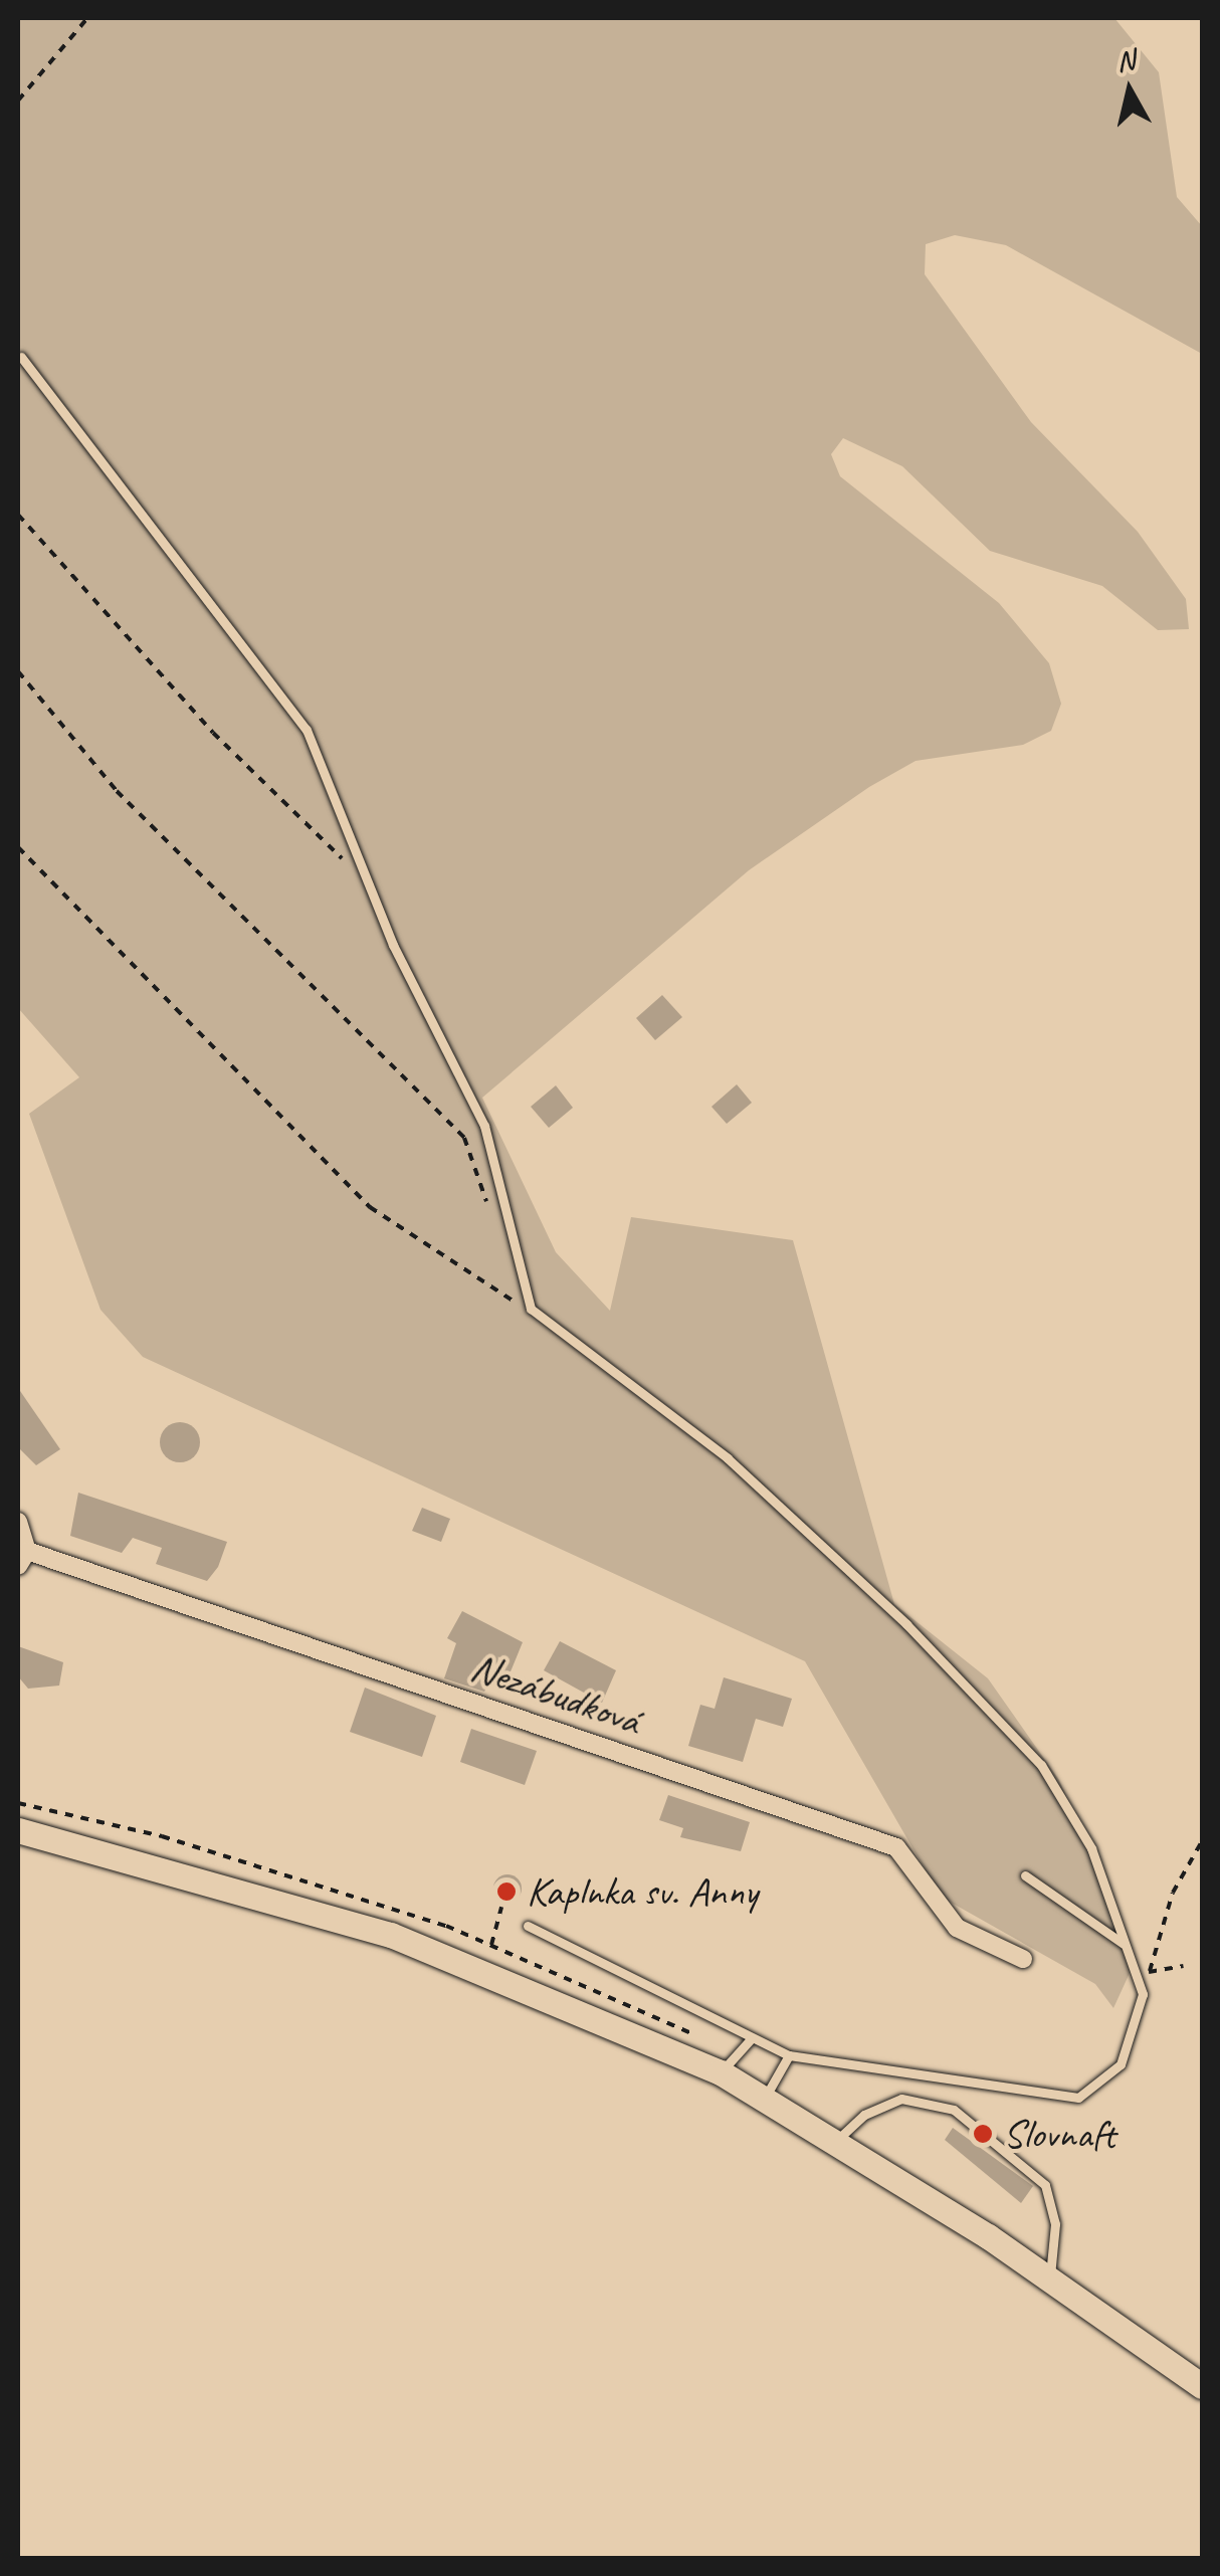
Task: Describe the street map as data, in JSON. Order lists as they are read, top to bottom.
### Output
{
  "streets": {
    "street": ["Nezábudková"]
  },
  "places": ["Kaplnka sv. Anny", "Slovnaft"],
  "north": "top"
}
